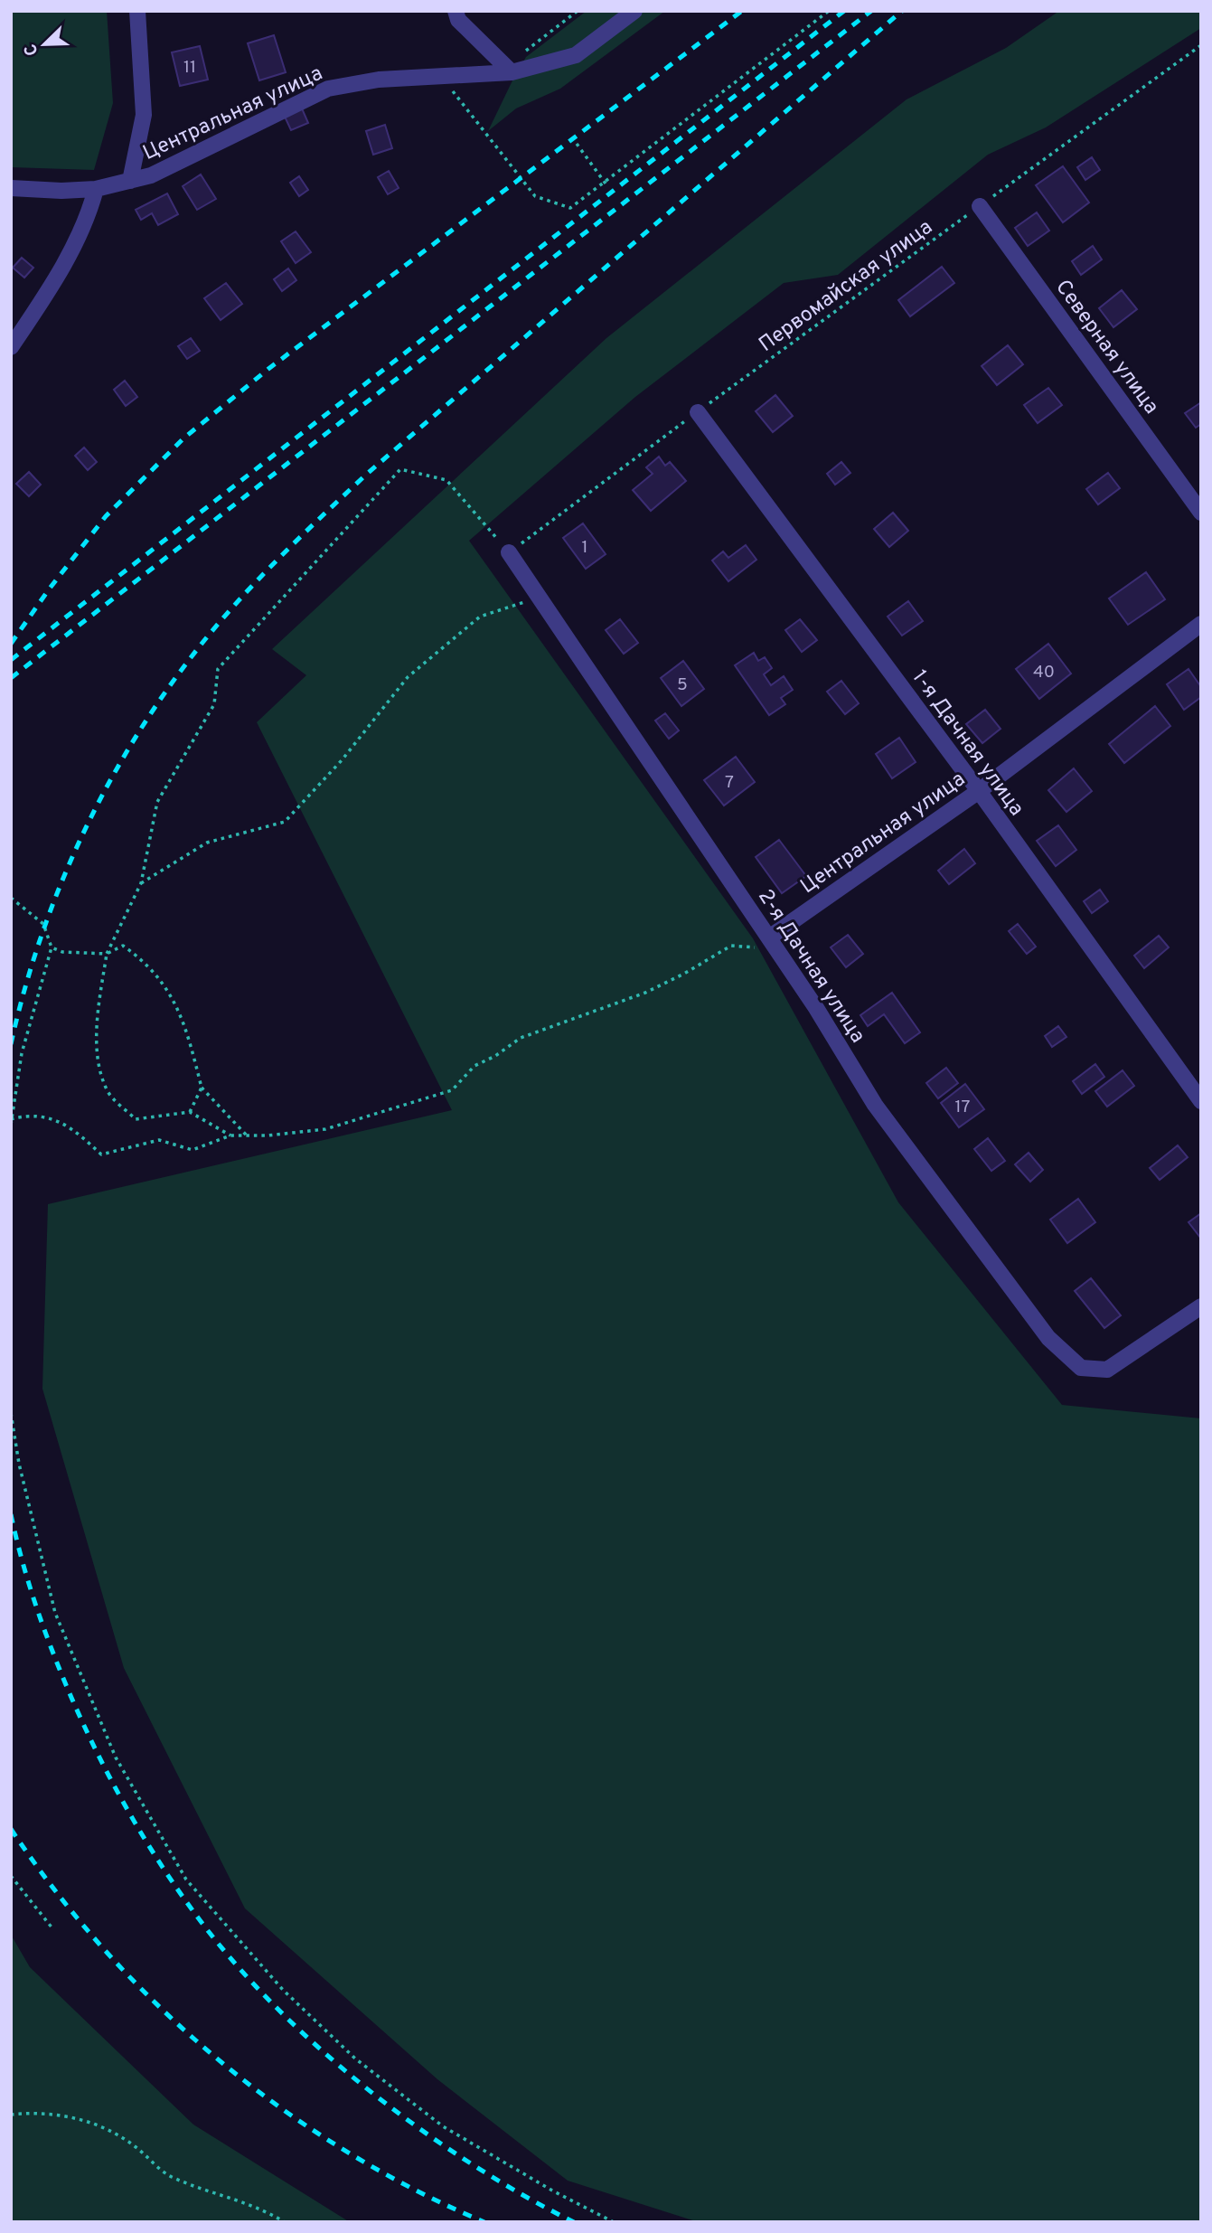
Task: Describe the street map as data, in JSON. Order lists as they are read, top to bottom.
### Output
{
  "streets": {
    "street": [
      "Центральная улица",
      "Северная улица",
      "1-я Дачная улица",
      "2-я Дачная улица"
    ],
    "path": ["Первомайская улица"]
  },
  "crossings": [
    ["Центральная улица", "1-я Дачная улица"],
    ["Центральная улица", "2-я Дачная улица"],
    ["Первомайская улица", "Северная улица"],
    ["Первомайская улица", "1-я Дачная улица"],
    ["Первомайская улица", "2-я Дачная улица"]
  ],
  "house_numbers": [
    "11",
    "1",
    "40",
    "5",
    "7",
    "17"
  ],
  "north": "bottom left"
}
